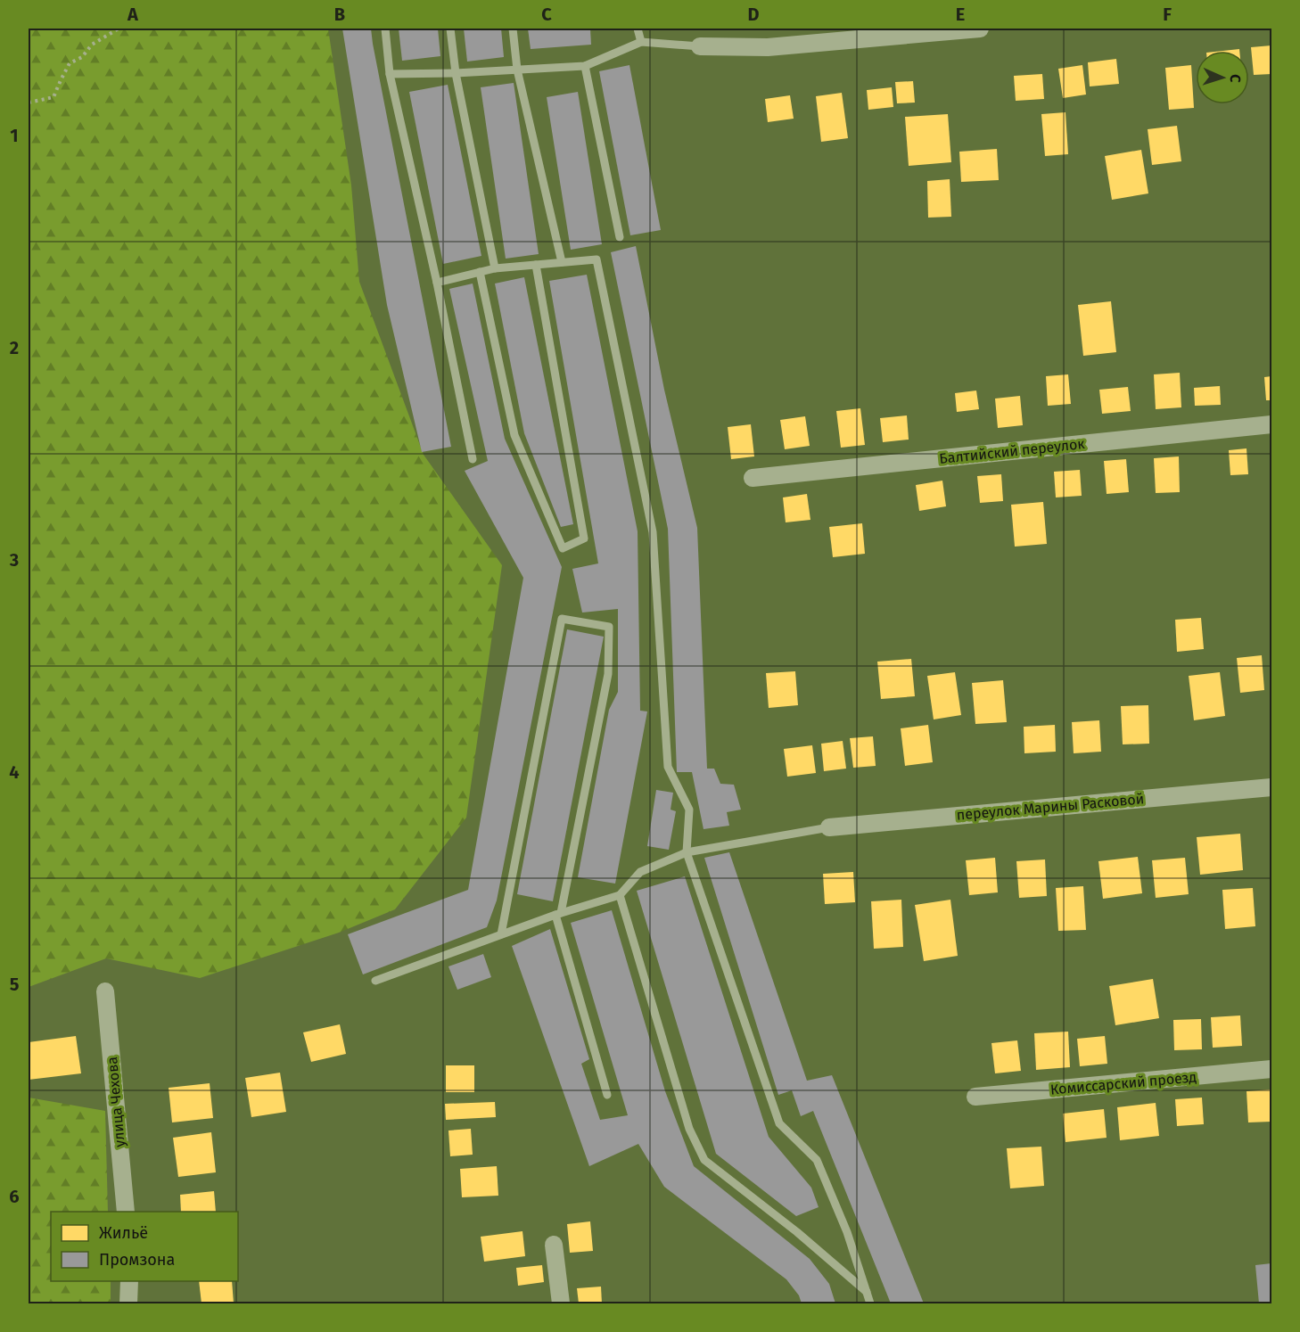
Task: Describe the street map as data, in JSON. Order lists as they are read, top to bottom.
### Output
{
  "streets": {
    "street": [
      "Балтийский переулок",
      "переулок Марины Расковой",
      "Комиссарский проезд",
      "улица Чехова"
    ]
  },
  "legend": ["Жильё", "Промзона"],
  "north": "right",
  "grid": {
    "columns": [
      "A",
      "B",
      "C",
      "D",
      "E",
      "F"
    ],
    "rows": [
      "1",
      "2",
      "3",
      "4",
      "5",
      "6"
    ]
  }
}
